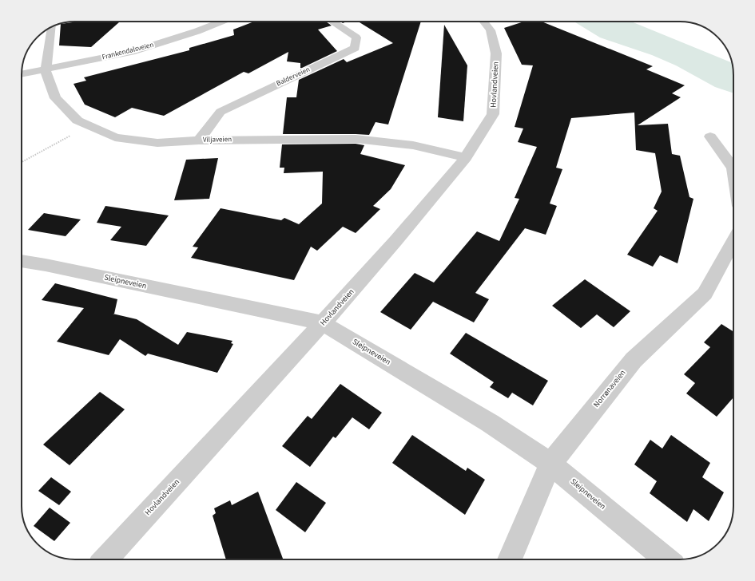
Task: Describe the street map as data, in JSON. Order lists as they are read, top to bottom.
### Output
{
  "streets": {
    "street": [
      "Frankendalsveien",
      "Balderveien",
      "Hovlandveien",
      "Viljaveien",
      "Sleipneveien",
      "Norrønaveien"
    ]
  },
  "crossings": [
    ["Frankendalsveien", "Viljaveien"],
    ["Balderveien", "Viljaveien"],
    ["Hovlandveien", "Viljaveien"],
    ["Hovlandveien", "Sleipneveien"],
    ["Sleipneveien", "Norrønaveien"]
  ]
}
